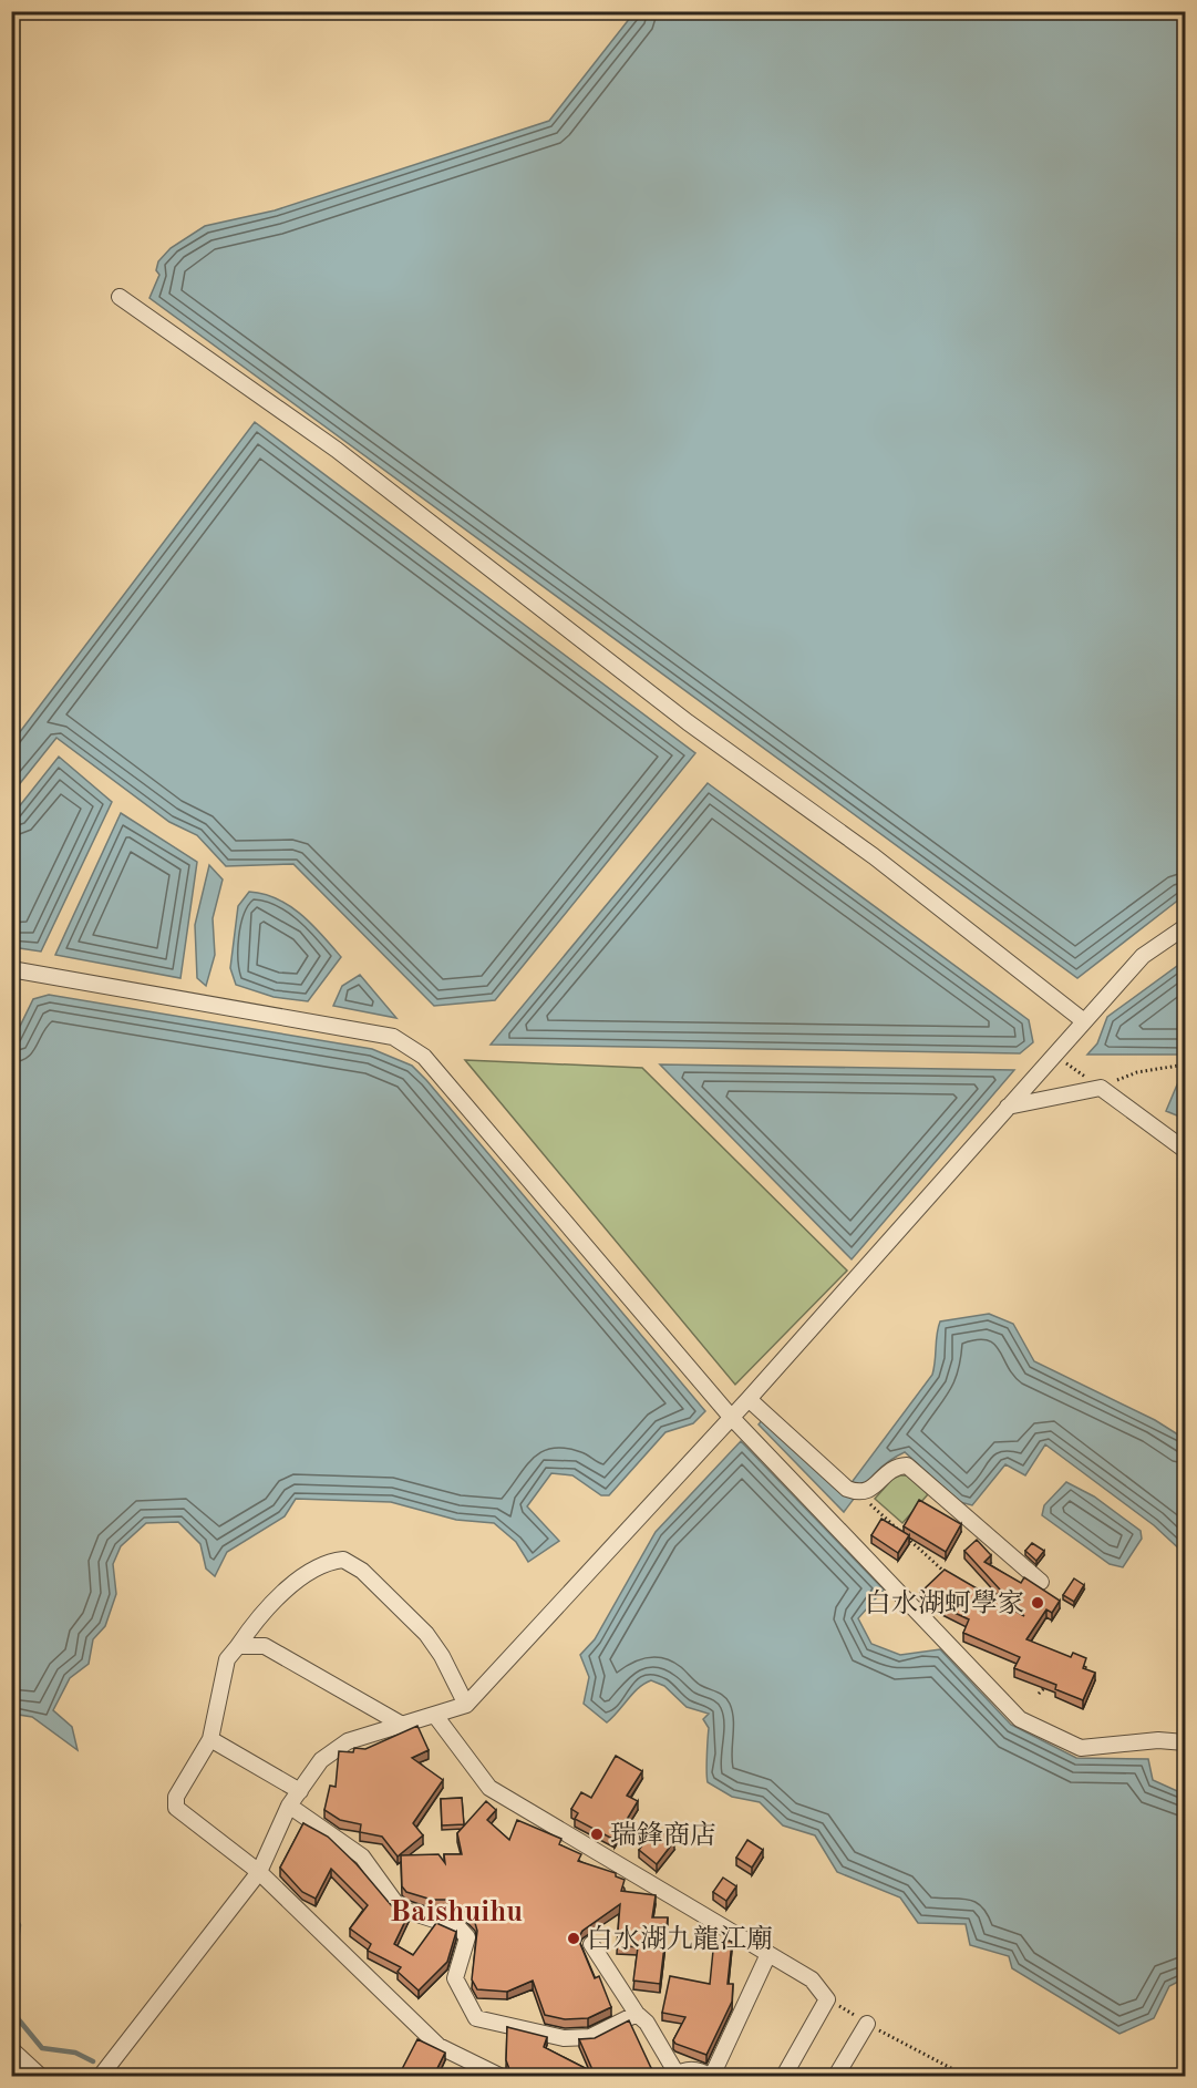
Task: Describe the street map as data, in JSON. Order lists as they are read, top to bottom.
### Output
{
  "districts": ["Baishuihu"],
  "places": ["白水湖蚵學家", "瑞鋒商店", "白水湖九龍江廟"]
}
